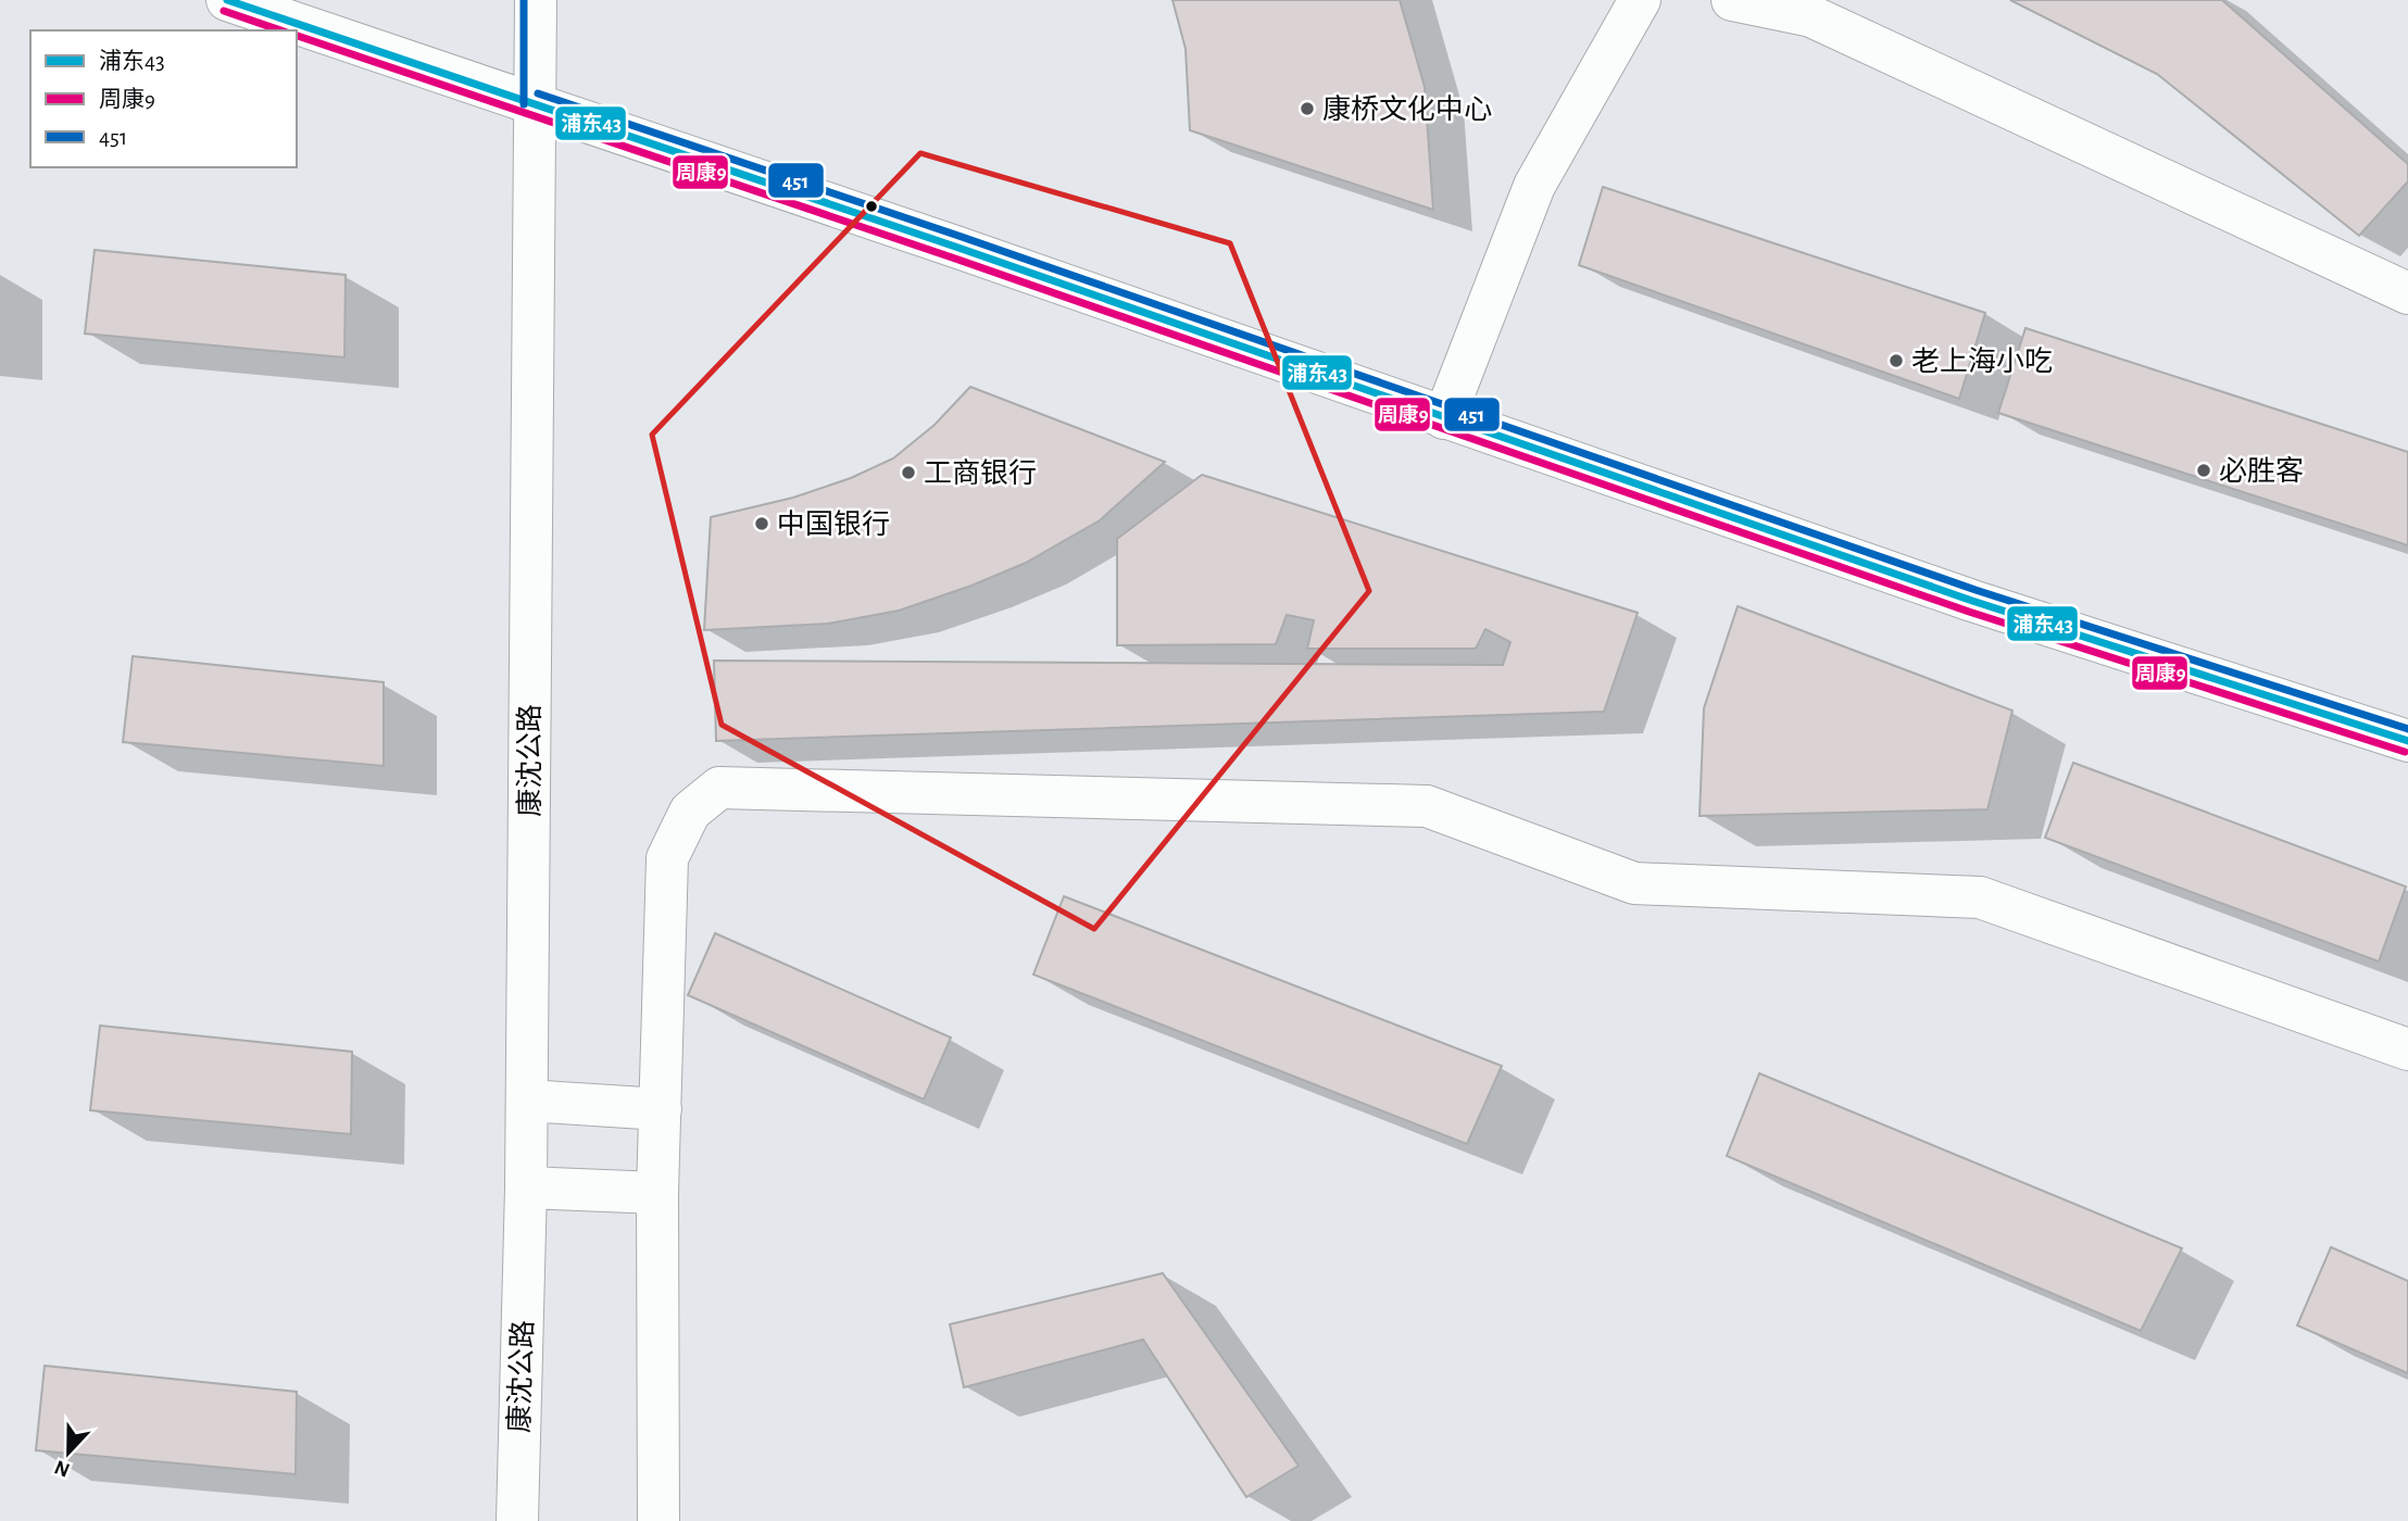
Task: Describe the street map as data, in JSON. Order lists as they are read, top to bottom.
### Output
{
  "streets": {
    "street": ["康沈公路"]
  },
  "places": [
    "康桥文化中心",
    "老上海小吃",
    "必胜客",
    "工商银行",
    "中国银行"
  ],
  "lines": ["transit line 浦东43", "transit line 451", "transit line 周康9"],
  "legend": ["浦东43", "周康9", "451"],
  "north": "bottom"
}
